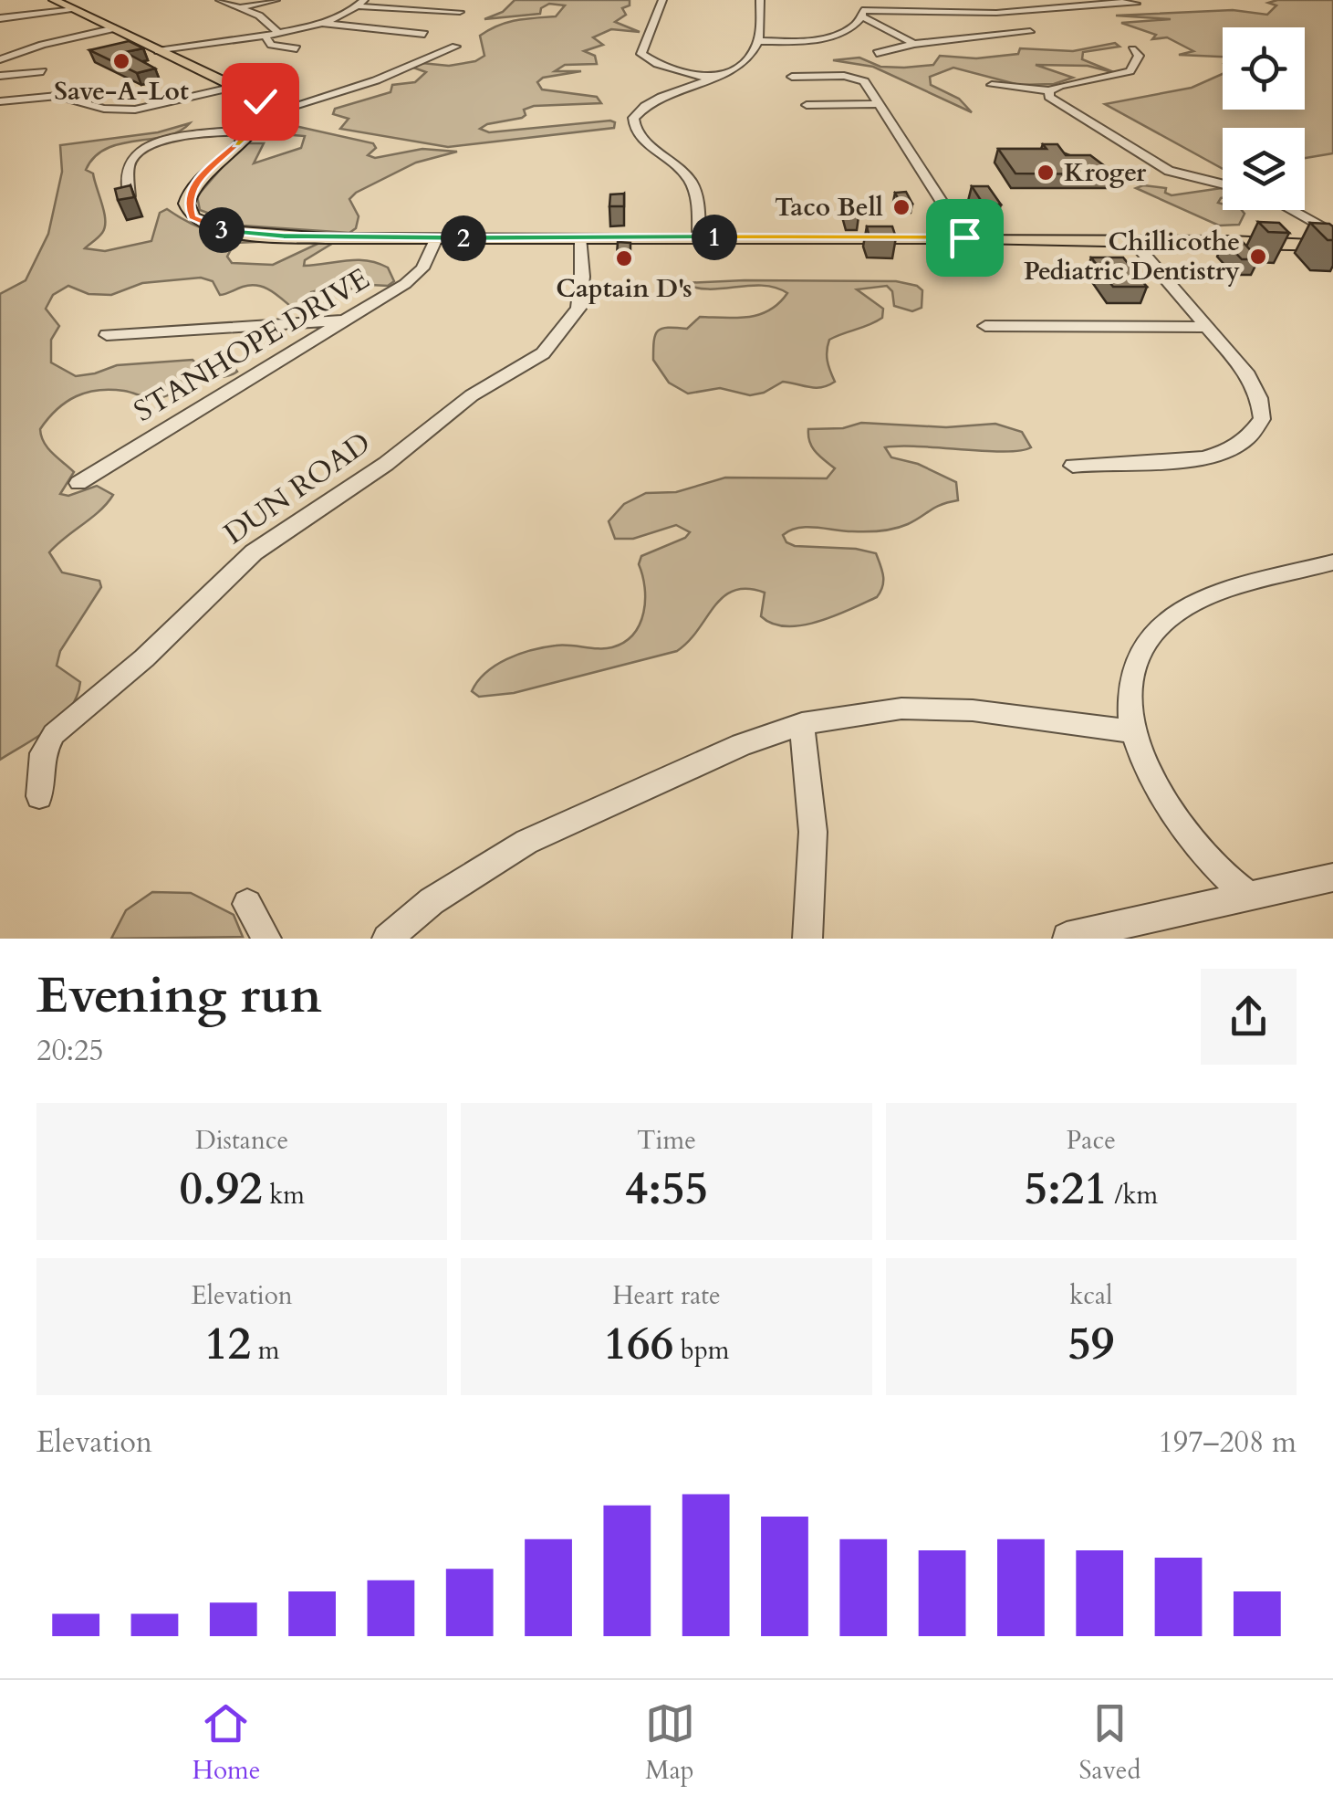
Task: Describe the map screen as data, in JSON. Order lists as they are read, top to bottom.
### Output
{
  "streets": {
    "street": ["STANHOPE DRIVE", "DUN ROAD"]
  },
  "places": [
    "Save-A-Lot",
    "Kroger",
    "Taco Bell",
    "Chillicothe Pediatric Dentistry",
    "Captain D's"
  ],
  "page": {
    "pins": ["3", "1", "2"],
    "heading": ["Evening run", "20:25"],
    "stats": [
      ["Distance", "0.92 km"],
      ["Time", "4:55"],
      ["Pace", "5:21 /km"],
      ["Elevation", "12 m"],
      ["Heart rate", "166 bpm"],
      ["kcal", "59"]
    ],
    "chart": ["Elevation", "197–208 m"],
    "tabs": ["Home", "Map", "Saved"]
  }
}
